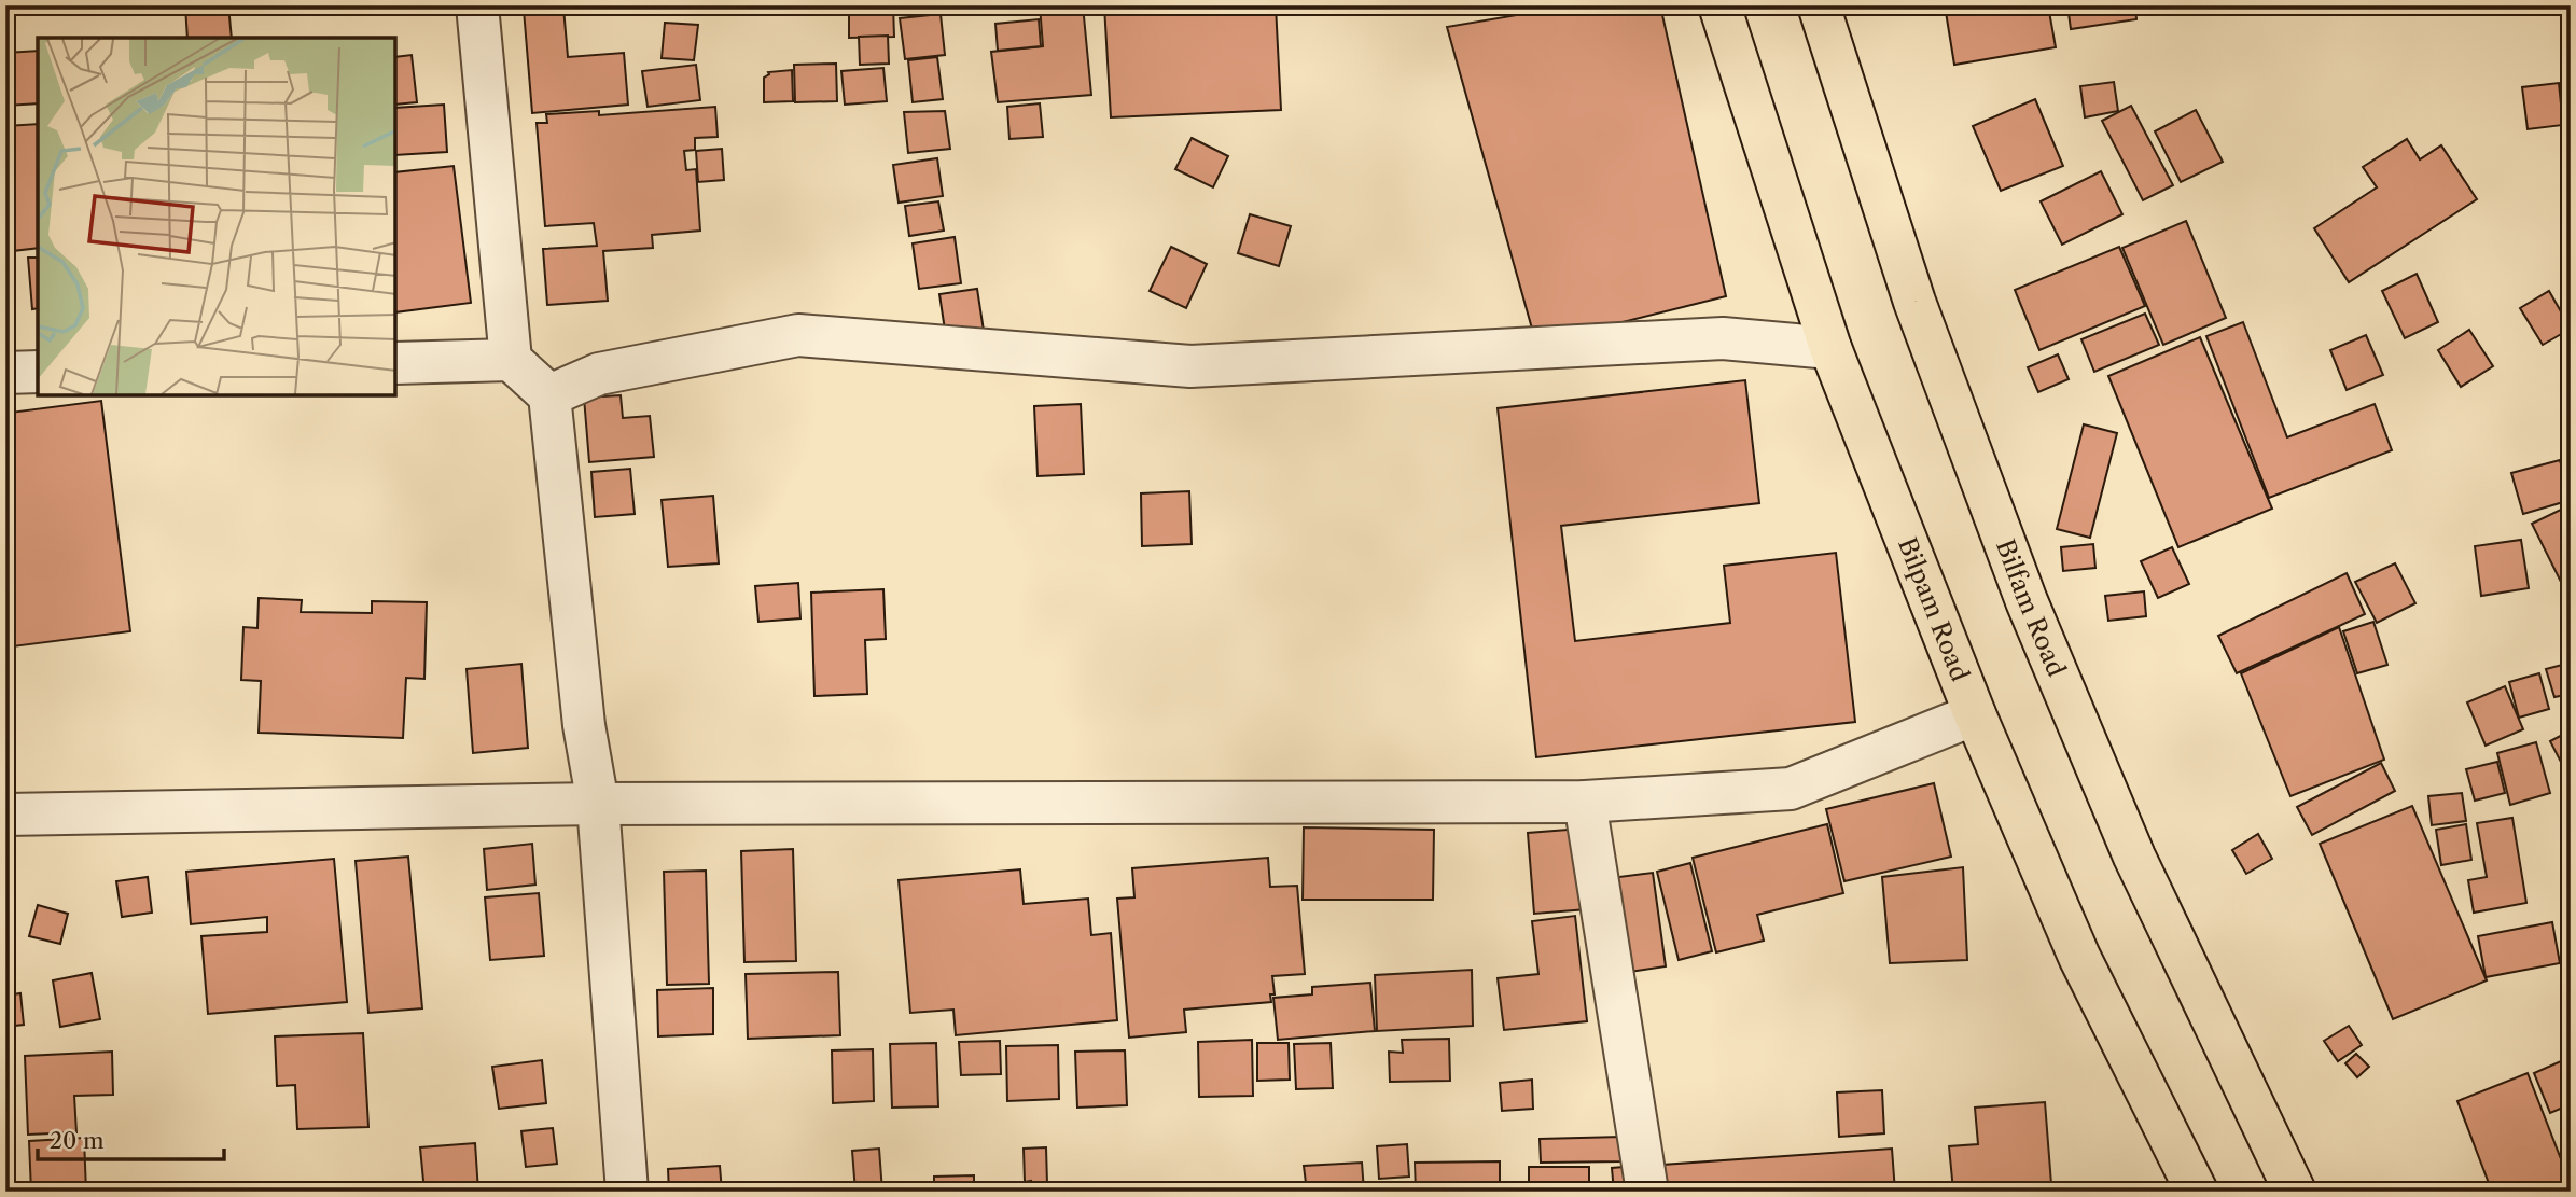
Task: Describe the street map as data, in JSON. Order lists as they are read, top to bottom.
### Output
{
  "streets": {
    "main road": ["Bilpam Road", "Bilfam Road"]
  },
  "scale_bar": "20 m"
}
